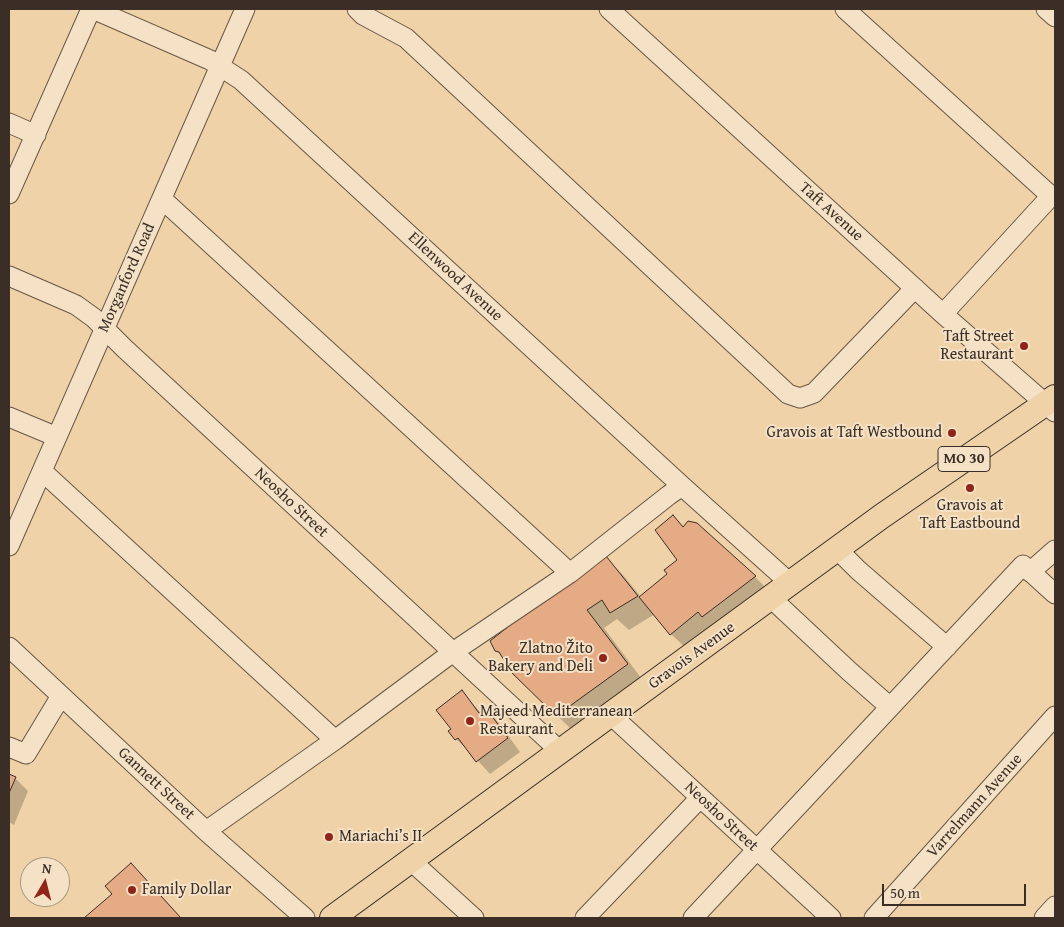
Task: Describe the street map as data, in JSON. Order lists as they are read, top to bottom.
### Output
{
  "streets": {
    "main road": ["MO 30", "Gravois Avenue"],
    "street": [
      "Taft Avenue",
      "Ellenwood Avenue",
      "Morganford Road",
      "Neosho Street",
      "Gannett Street",
      "Varrelmann Avenue"
    ]
  },
  "crossings": [
    ["Taft Avenue", "Gravois Avenue"],
    ["Ellenwood Avenue", "Morganford Road"],
    ["Ellenwood Avenue", "Gravois Avenue"],
    ["Morganford Road", "Neosho Street"],
    ["Neosho Street", "Gravois Avenue"]
  ],
  "places": [
    "Taft Street Restaurant",
    "Gravois at Taft Westbound",
    "Gravois at Taft Eastbound",
    "Zlatno Žito Bakery and Deli",
    "Majeed Mediterranean Restaurant",
    "Mariachi’s II",
    "Family Dollar"
  ],
  "scale_bar": "50 m",
  "north": "top"
}
